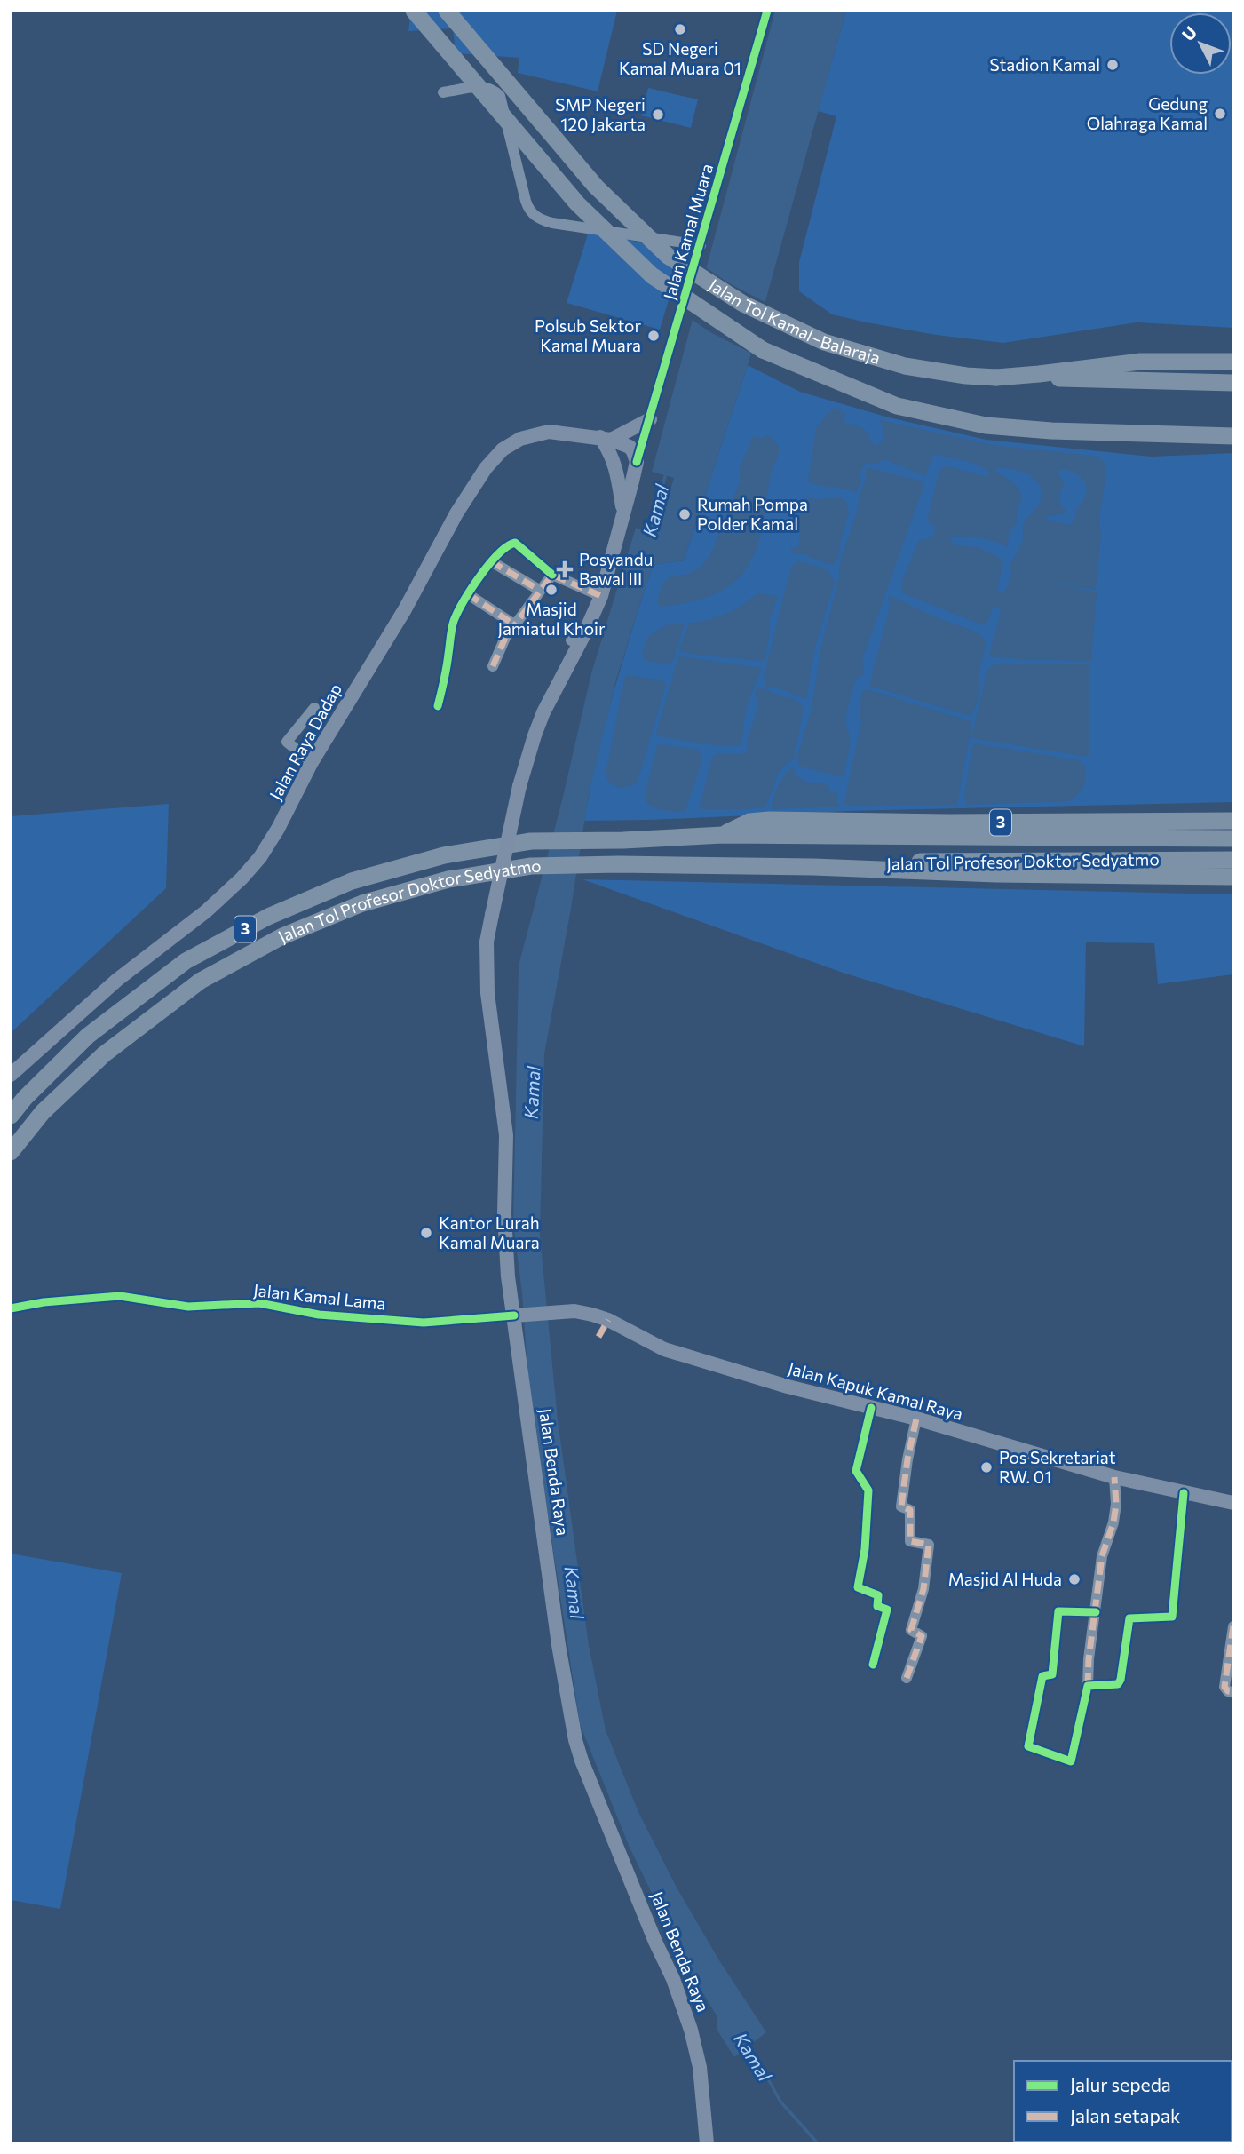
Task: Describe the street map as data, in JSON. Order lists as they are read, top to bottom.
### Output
{
  "streets": {
    "highway": ["Jalan Tol Kamal–Balaraja", "3", "Jalan Tol Profesor Doktor Sedyatmo"],
    "main road": ["Jalan Raya Dadap", "Jalan Kapuk Kamal Raya", "Jalan Benda Raya"],
    "street": ["Jalan Kamal Muara", "Jalan Kamal Lama"]
  },
  "crossings": [
    ["Jalan Kamal Lama", "Jalan Kapuk Kamal Raya"],
    ["Jalan Kamal Lama", "Jalan Benda Raya"],
    ["Jalan Kapuk Kamal Raya", "Jalan Benda Raya"]
  ],
  "water": ["Kamal"],
  "places": {
    "other": [
      "SD Negeri Kamal Muara 01",
      "Stadion Kamal",
      "Gedung Olahraga Kamal",
      "SMP Negeri 120 Jakarta",
      "Polsub Sektor Kamal Muara",
      "Rumah Pompa Polder Kamal",
      "Masjid Jamiatul Khoir",
      "Kantor Lurah Kamal Muara",
      "Pos Sekretariat RW. 01",
      "Masjid Al Huda"
    ],
    "health": ["Posyandu Bawal III"]
  },
  "legend": ["Jalur sepeda", "Jalan setapak"],
  "north": "top left"
}
